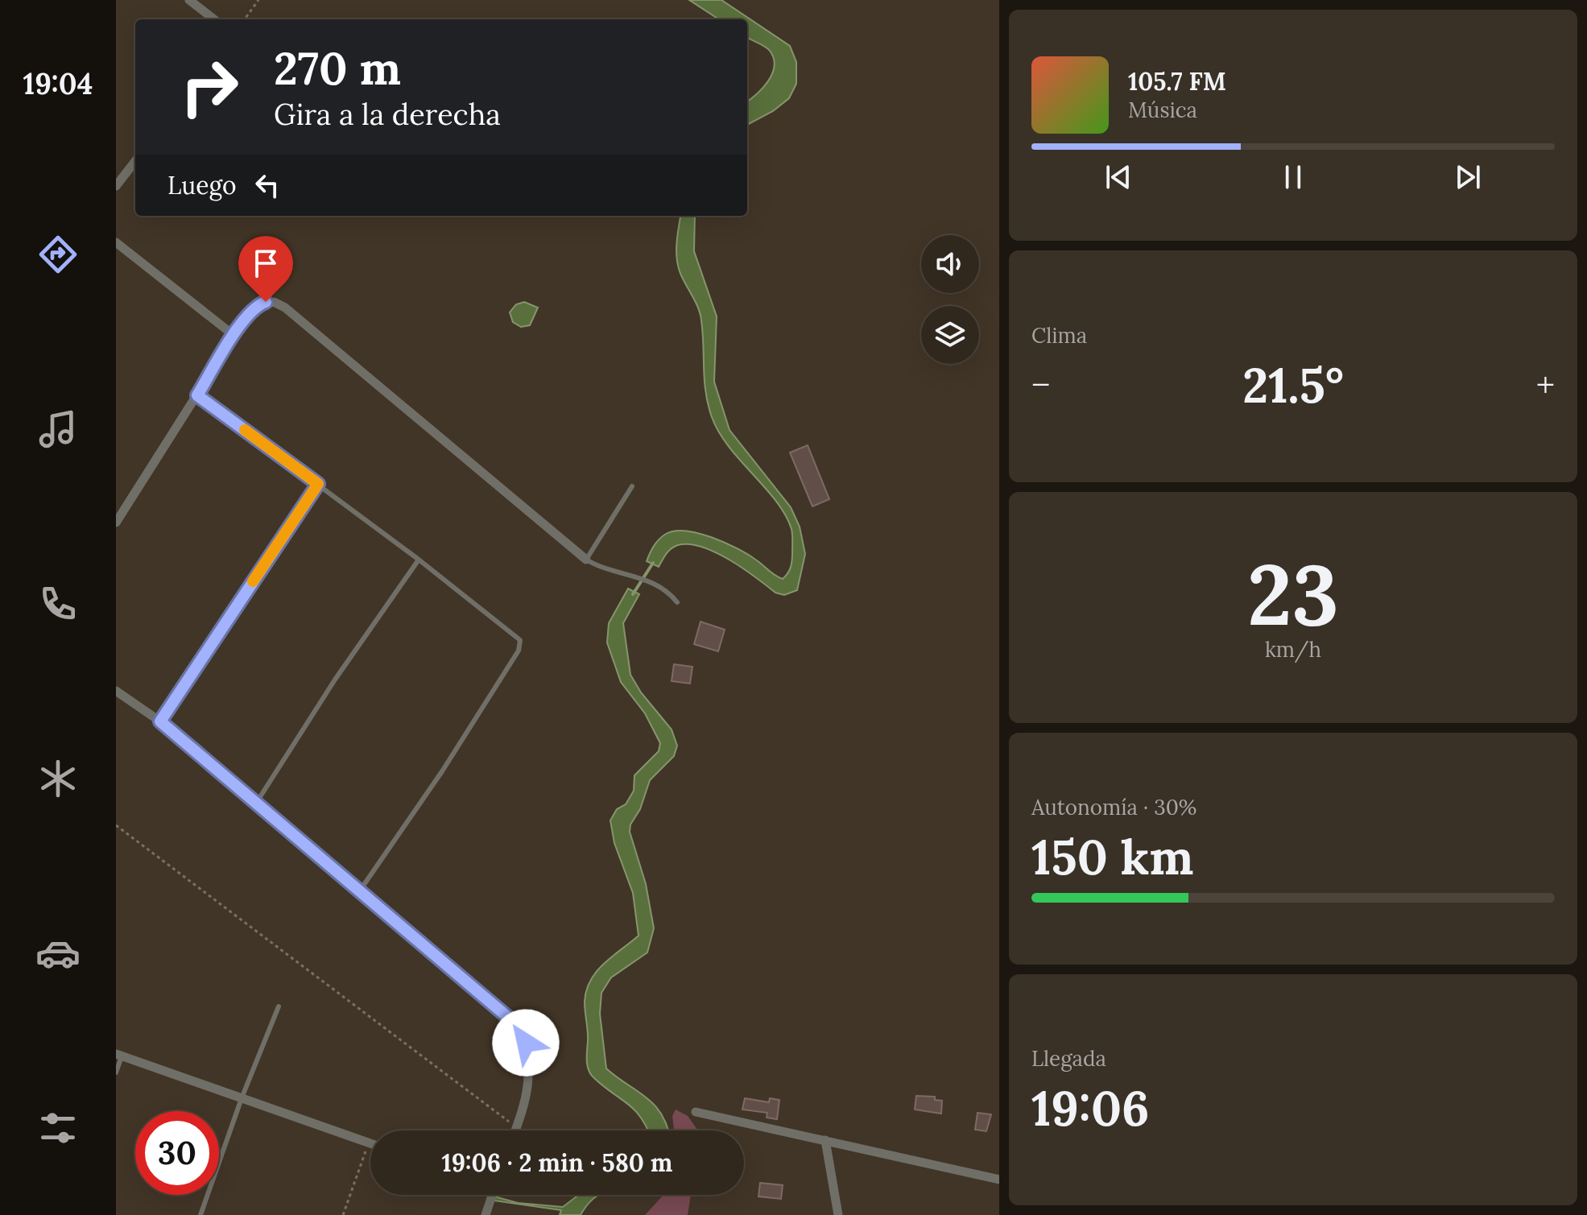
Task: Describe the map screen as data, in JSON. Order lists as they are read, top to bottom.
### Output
{
  "page": {
    "tabs": "19:04",
    "turn": ["270 m", "Gira a la derecha"],
    "song": ["105.7 FM", "Música"],
    "then": "Luego",
    "tile": [
      "Clima",
      ["23", "km/h"],
      ["Autonomía · 30%", "150 km"],
      ["Llegada", "19:06"]
    ],
    "heat": ["−", "21.5°", "+"],
    "limit": "30",
    "trip": "19:06 · 2 min · 580 m"
  }
}
